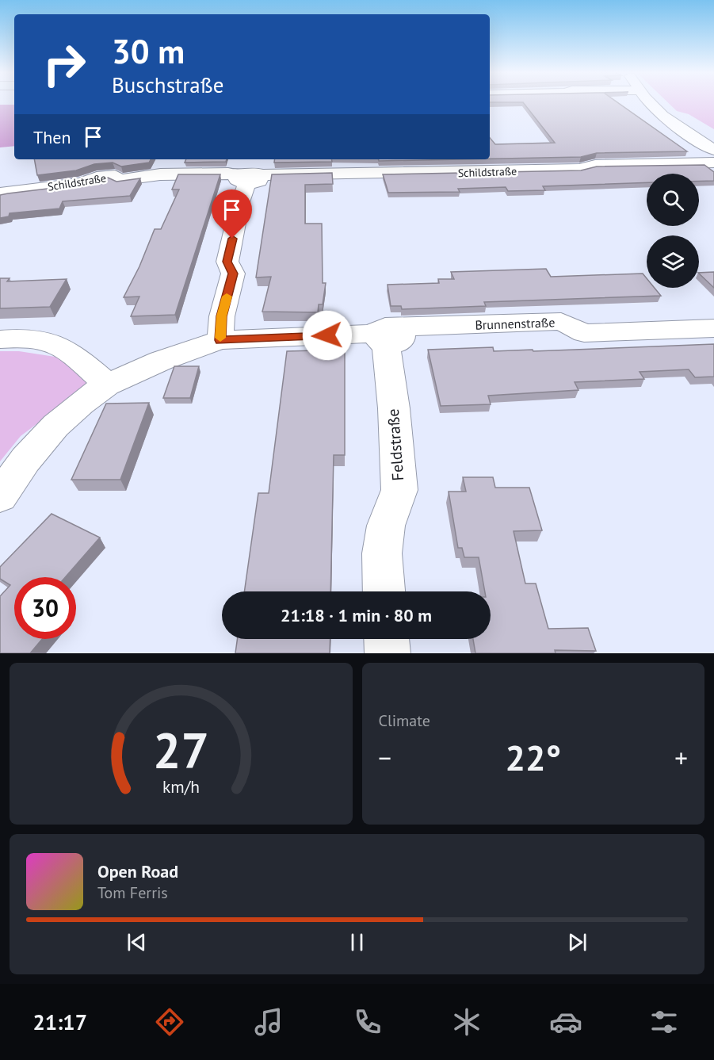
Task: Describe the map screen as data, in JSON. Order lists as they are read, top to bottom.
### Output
{
  "streets": {
    "street": ["Schildstraße", "Brunnenstraße", "Feldstraße"]
  },
  "crossings": [
    ["Brunnenstraße", "Feldstraße"]
  ],
  "page": {
    "turn": ["30 m", "Buschstraße"],
    "then": "Then",
    "limit": "30",
    "trip": "21:18 · 1 min · 80 m",
    "tile": "Climate",
    "heat": ["−", "22°", "+"],
    "song": ["Open Road", "Tom Ferris"],
    "tabs": "21:17",
    "gauge": ["27", "km/h"]
  }
}
